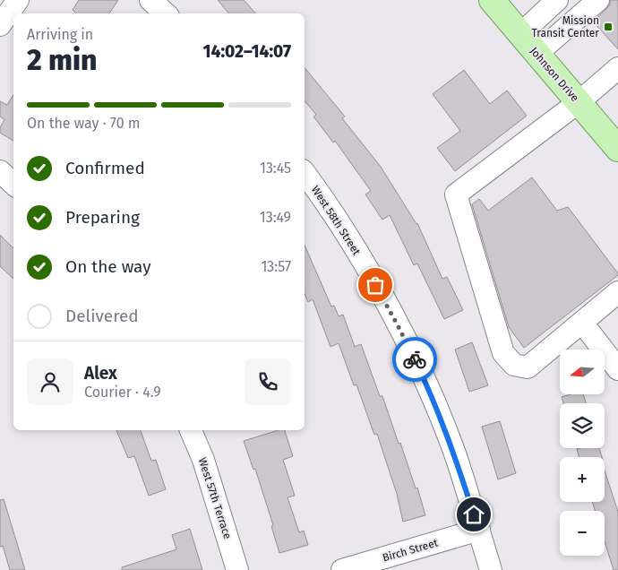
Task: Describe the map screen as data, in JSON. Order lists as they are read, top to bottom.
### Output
{
  "streets": {
    "main road": ["Johnson Drive"],
    "street": ["West 58th Street", "West 57th Terrace", "Birch Street"]
  },
  "crossings": [
    ["West 58th Street", "Birch Street"]
  ],
  "places": {
    "transit": ["Mission Transit Center"]
  },
  "north": "left",
  "page": {
    "heading": ["2 min", "Arriving in", "14:02–14:07"],
    "panel": ["Alex", "Courier · 4.9"],
    "bar": "On the way · 70 m",
    "list": [
      ["Confirmed", "13:45"],
      ["Preparing", "13:49"],
      ["On the way", "13:57"],
      "Delivered"
    ],
    "map_buttons": ["+", "−"]
  }
}
